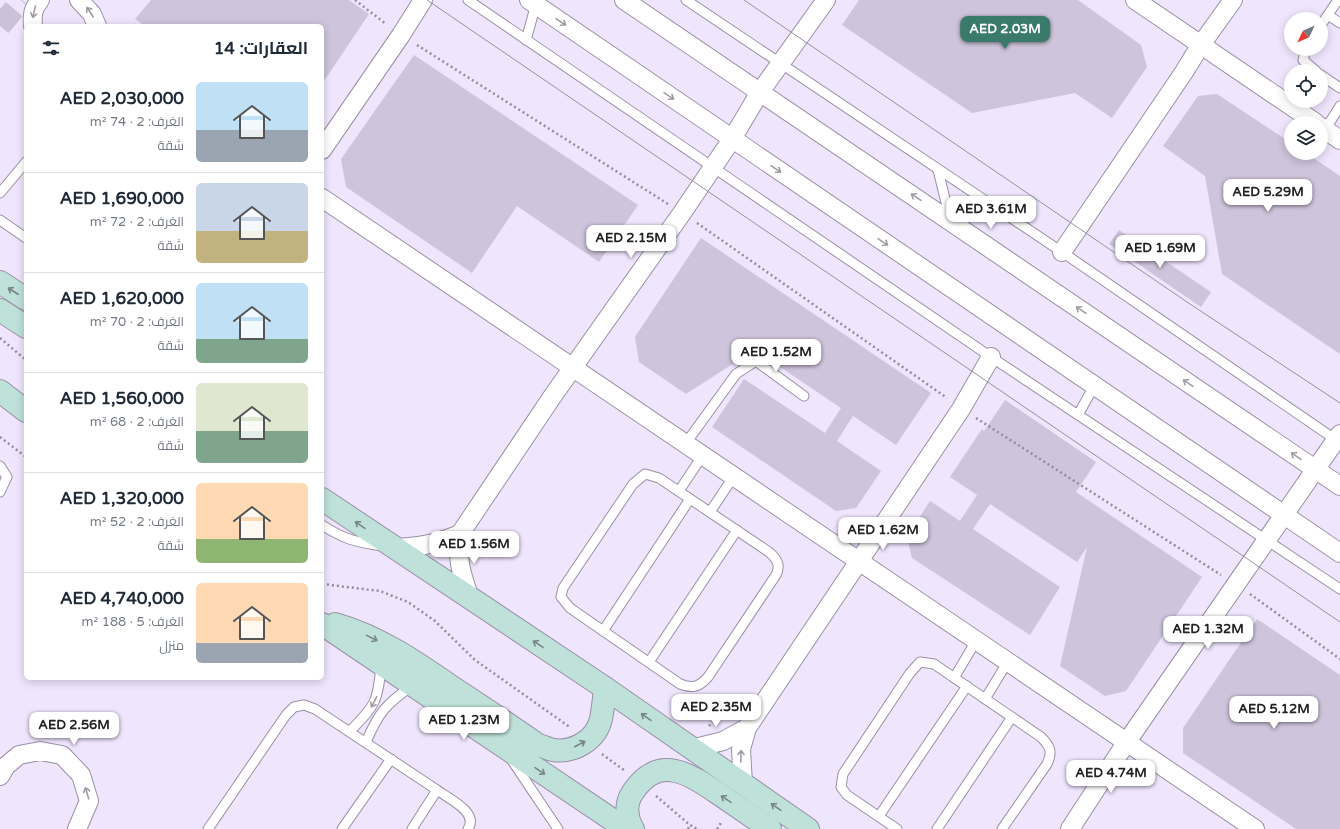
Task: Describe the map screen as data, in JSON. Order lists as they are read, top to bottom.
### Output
{
  "north": "bottom left",
  "page": {
    "price": [
      "AED 2.03M",
      "AED 5.29M",
      "AED 3.61M",
      "AED 2.15M",
      "AED 1.69M",
      "AED 1.52M",
      "AED 1.62M",
      "AED 1.56M",
      "AED 1.32M",
      "AED 2.35M",
      "AED 5.12M",
      "AED 1.23M",
      "AED 2.56M",
      "AED 4.74M"
    ],
    "heading": "العقارات: 14",
    "list": [
      {
        "name": "AED 2,030,000",
        "note": "الغرف: 2 · 74 m² · شقة"
      },
      {
        "name": "AED 1,690,000",
        "note": "الغرف: 2 · 72 m² · شقة"
      },
      {
        "name": "AED 1,620,000",
        "note": "الغرف: 2 · 70 m² · شقة"
      },
      {
        "name": "AED 1,560,000",
        "note": "الغرف: 2 · 68 m² · شقة"
      },
      {
        "name": "AED 1,320,000",
        "note": "الغرف: 2 · 52 m² · شقة"
      },
      {
        "name": "AED 4,740,000",
        "note": "الغرف: 5 · 188 m² · منزل"
      }
    ]
  }
}
